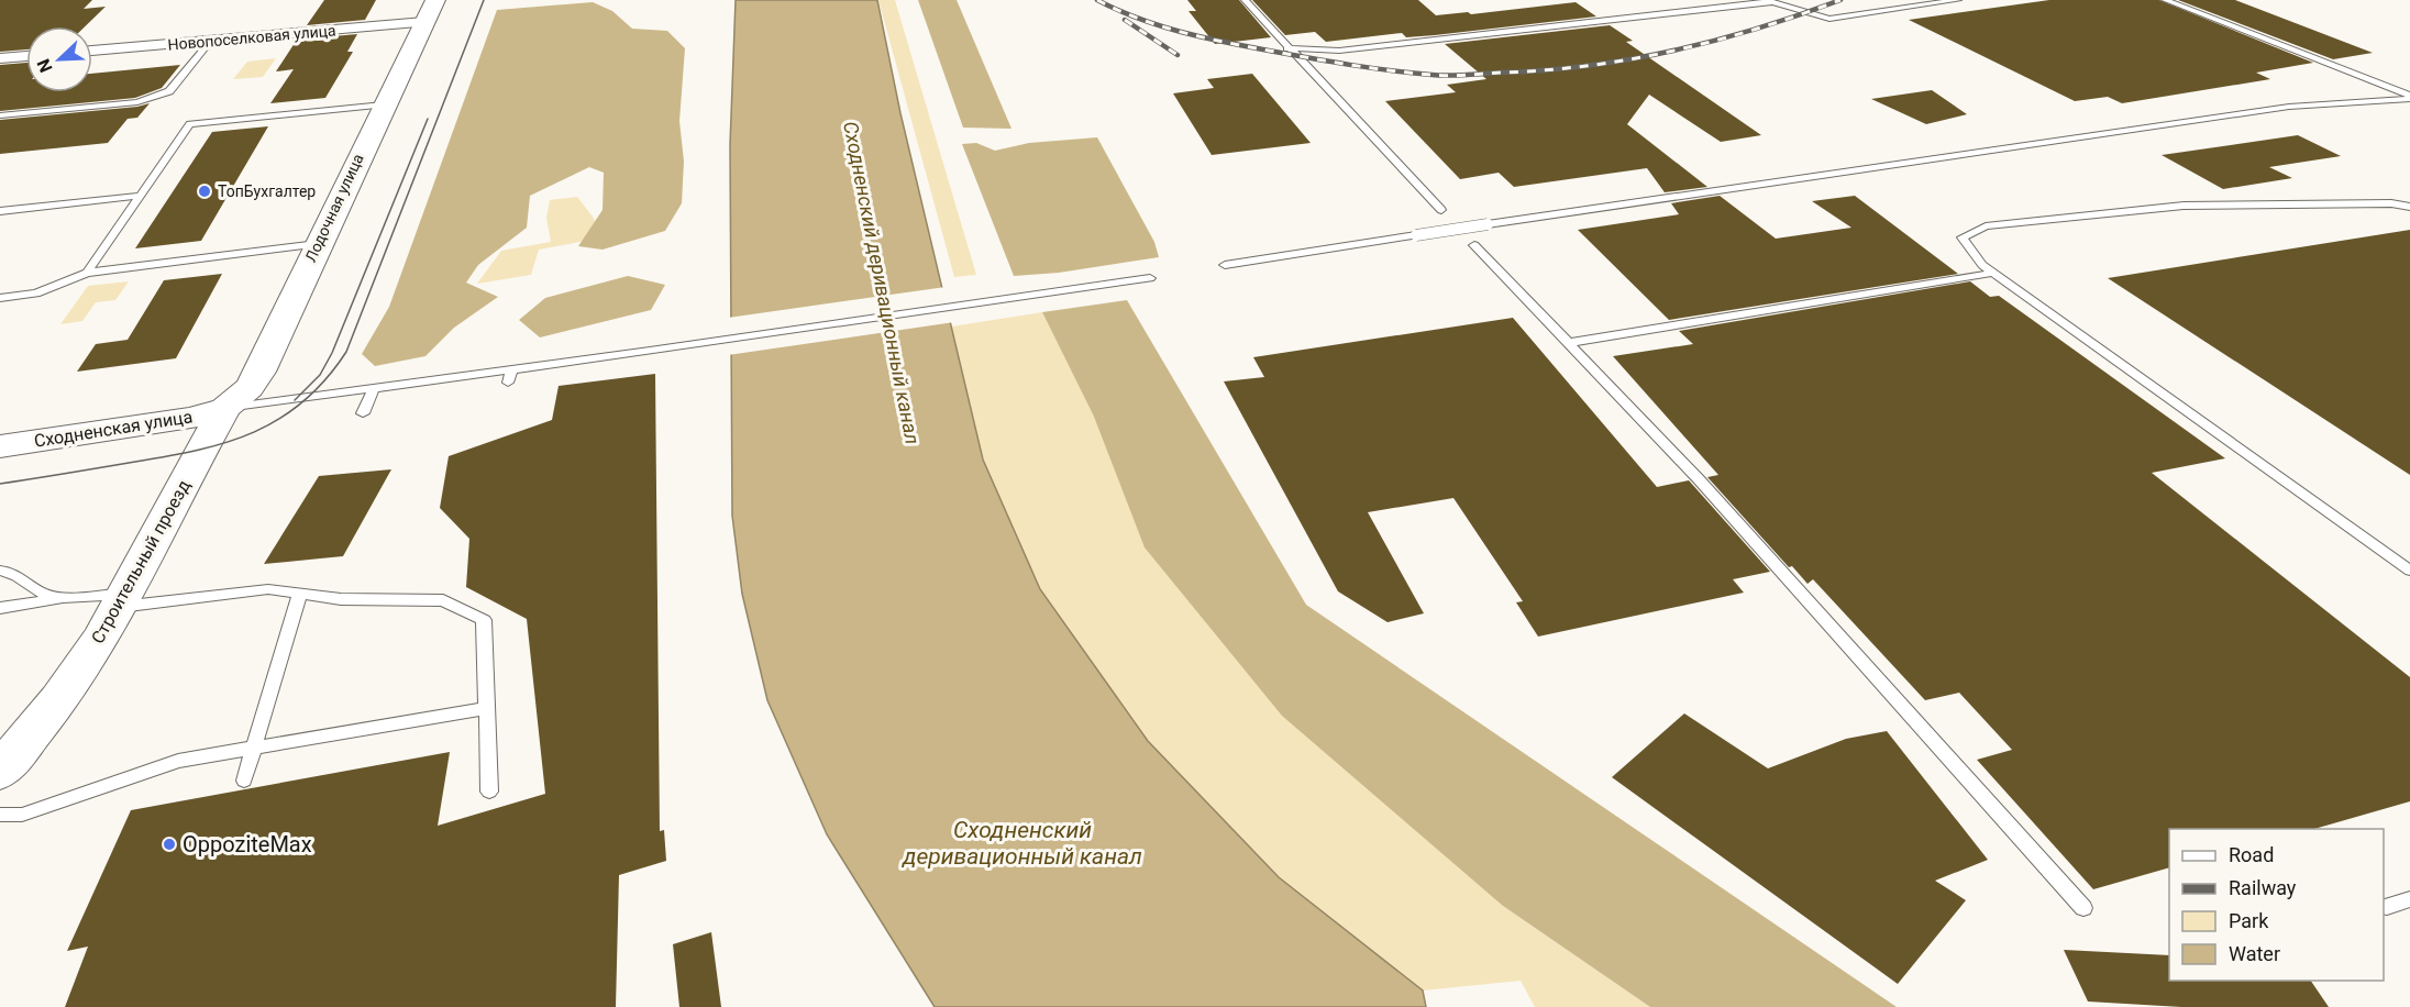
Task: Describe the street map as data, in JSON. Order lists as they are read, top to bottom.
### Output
{
  "streets": {
    "street": [
      "Новопоселковая улица",
      "Лодочная улица",
      "Сходненская улица",
      "Строительный проезд"
    ]
  },
  "crossings": [
    ["Новопоселковая улица", "Лодочная улица"],
    ["Лодочная улица", "Сходненская улица"],
    ["Лодочная улица", "Строительный проезд"],
    ["Сходненская улица", "Строительный проезд"]
  ],
  "water": ["Сходненский деривационный канал"],
  "places": ["ТопБухгалтер", "OppoziteMax"],
  "legend": [
    "Road",
    "Railway",
    "Park",
    "Water"
  ],
  "north": "bottom left"
}
